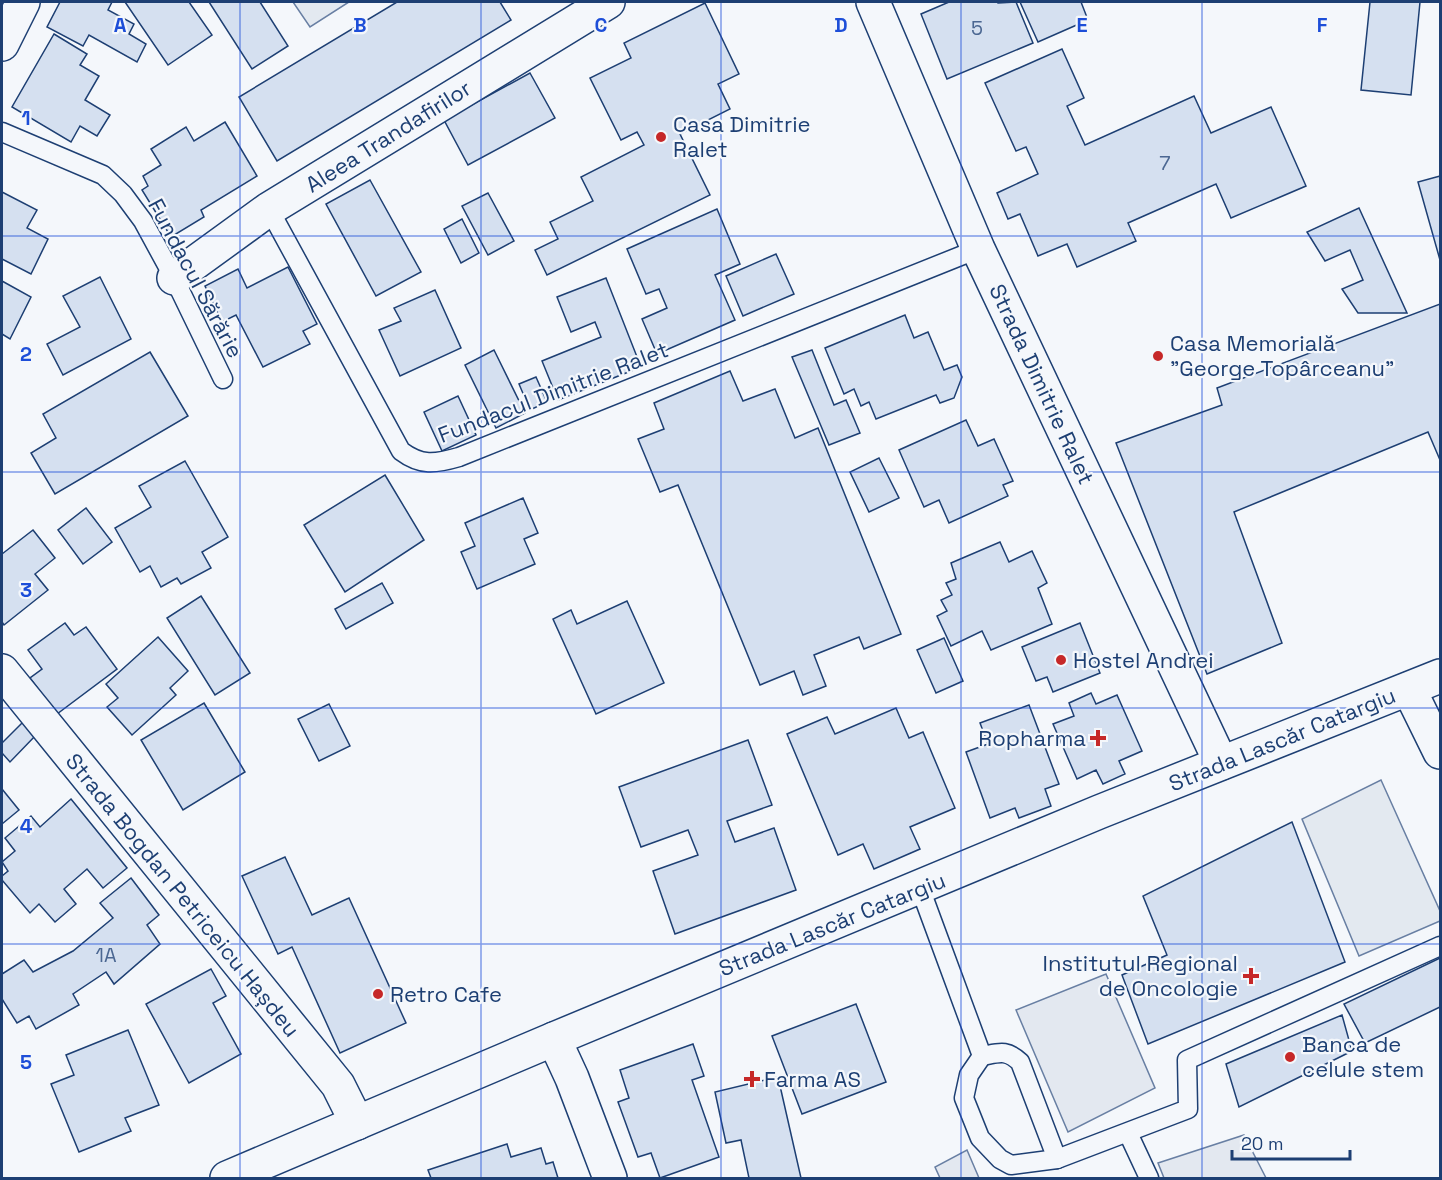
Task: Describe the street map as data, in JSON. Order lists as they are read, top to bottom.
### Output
{
  "streets": {
    "street": [
      "Aleea Trandafirilor",
      "Strada Dimitrie Ralet",
      "Strada Lascăr Catargiu",
      "Strada Bogdan Petriceicu Hașdeu"
    ],
    "lane": ["Fundacul Sărărie", "Fundacul Dimitrie Ralet"]
  },
  "crossings": [
    ["Aleea Trandafirilor", "Fundacul Sărărie"],
    ["Aleea Trandafirilor", "Fundacul Dimitrie Ralet"],
    ["Strada Dimitrie Ralet", "Fundacul Dimitrie Ralet"],
    ["Strada Dimitrie Ralet", "Strada Lascăr Catargiu"],
    ["Strada Lascăr Catargiu", "Strada Bogdan Petriceicu Hașdeu"]
  ],
  "places": {
    "other": [
      "Casa Dimitrie Ralet",
      "Casa Memorială \"George Topârceanu\"",
      "Hostel Andrei",
      "Retro Cafe",
      "Banca de celule stem"
    ],
    "health": ["Ropharma", "Institutul Regional de Oncologie", "Farma AS"]
  },
  "house_numbers": ["5", "7", "1A"],
  "scale_bar": "20 m",
  "grid": {
    "columns": [
      "A",
      "B",
      "C",
      "D",
      "E",
      "F"
    ],
    "rows": [
      "1",
      "2",
      "3",
      "4",
      "5"
    ]
  }
}
